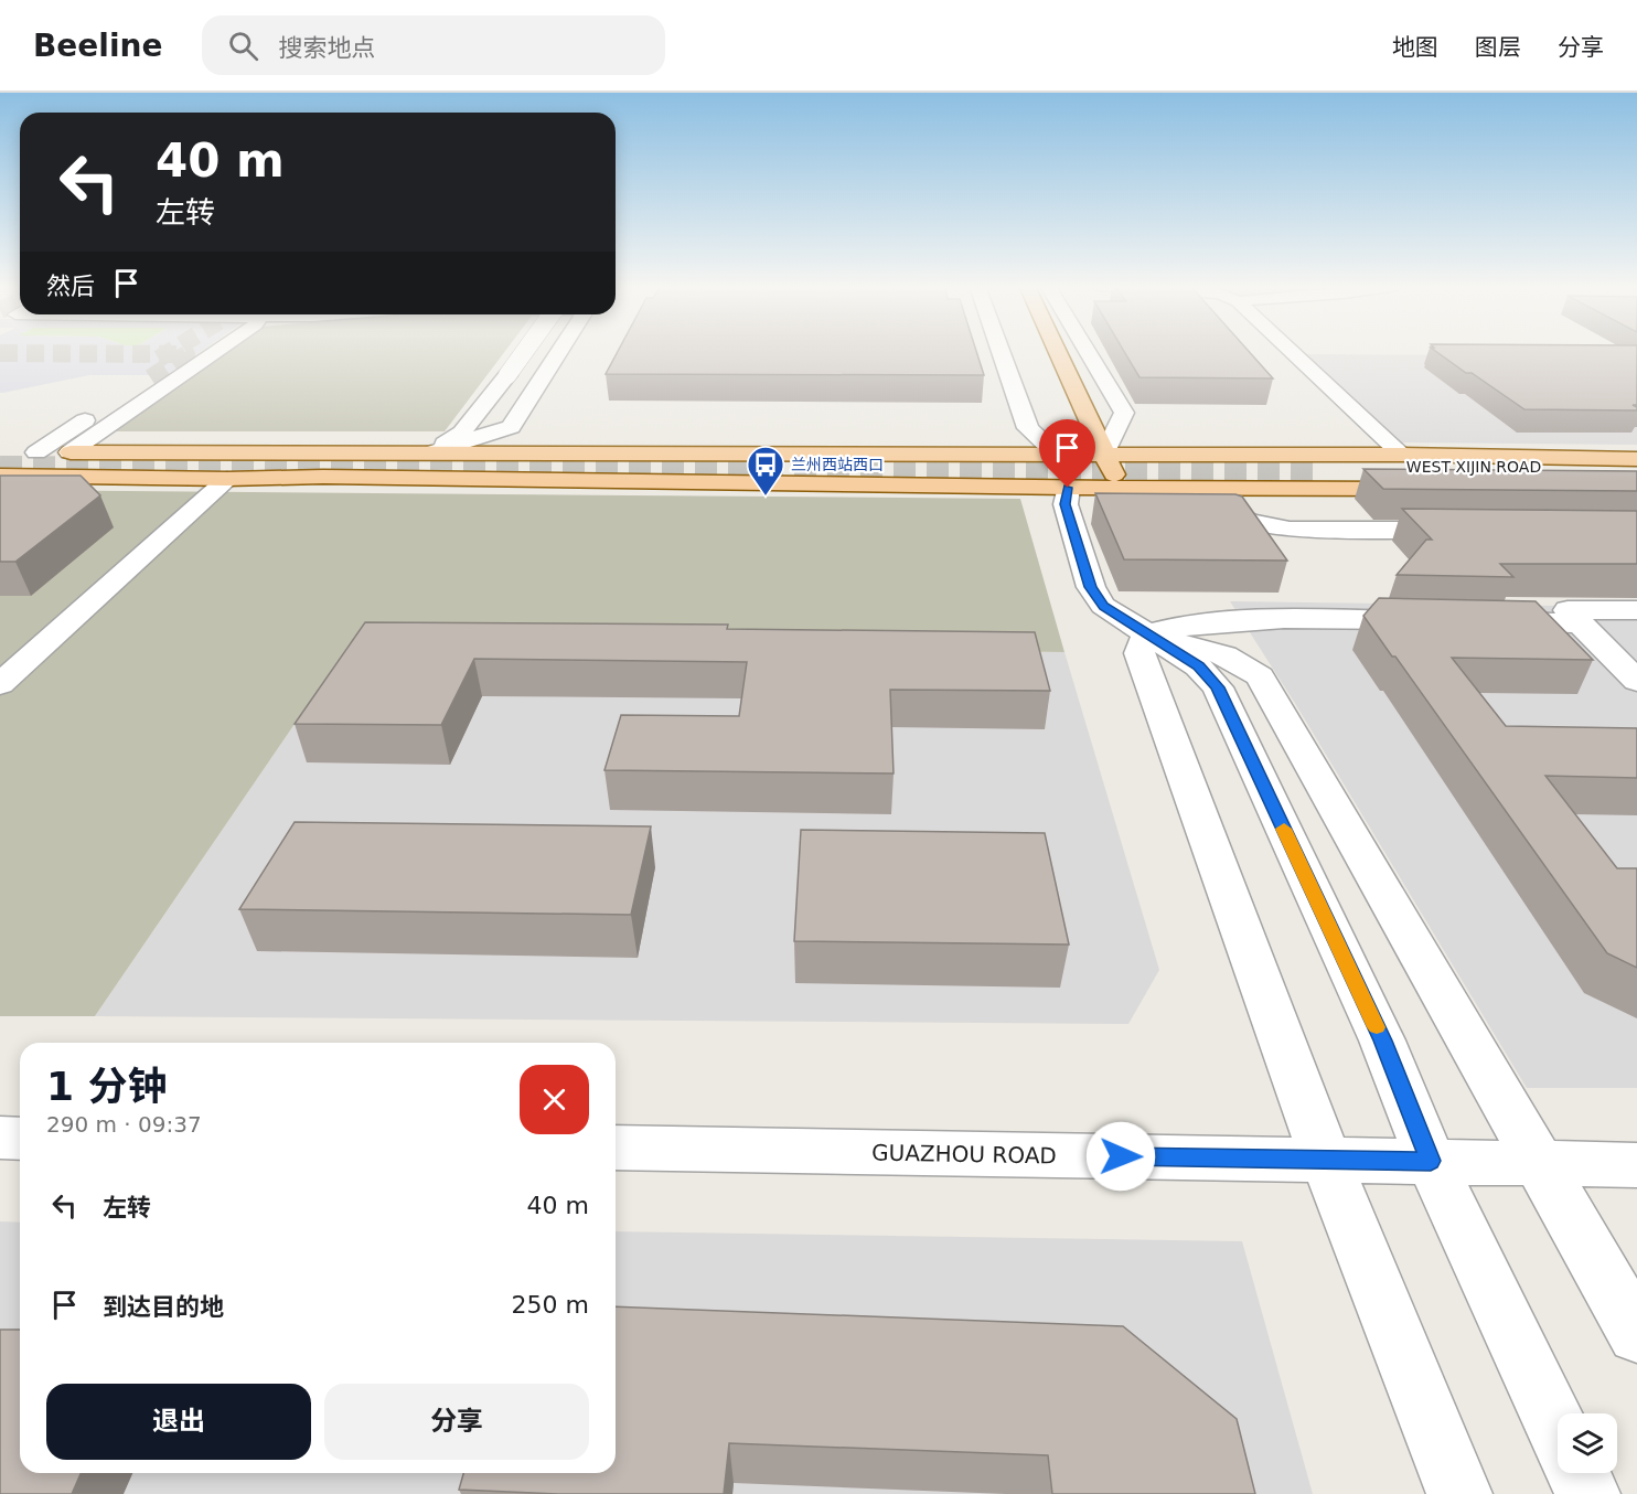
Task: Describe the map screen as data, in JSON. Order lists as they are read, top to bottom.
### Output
{
  "streets": {
    "main road": ["WEST XIJIN ROAD"],
    "street": ["GUAZHOU ROAD"]
  },
  "places": {
    "bus stop": ["兰州西站西口"]
  },
  "page": {
    "header": "Beeline",
    "search": "搜索地点",
    "nav": ["地图", "图层", "分享"],
    "turn": ["40 m", "左转"],
    "then": "然后",
    "heading": ["1 分钟", "290 m · 09:37"],
    "list": [
      {
        "name": "左转",
        "value": "40 m"
      },
      {
        "name": "到达目的地",
        "value": "250 m"
      }
    ],
    "buttons": ["退出", "分享"]
  }
}
